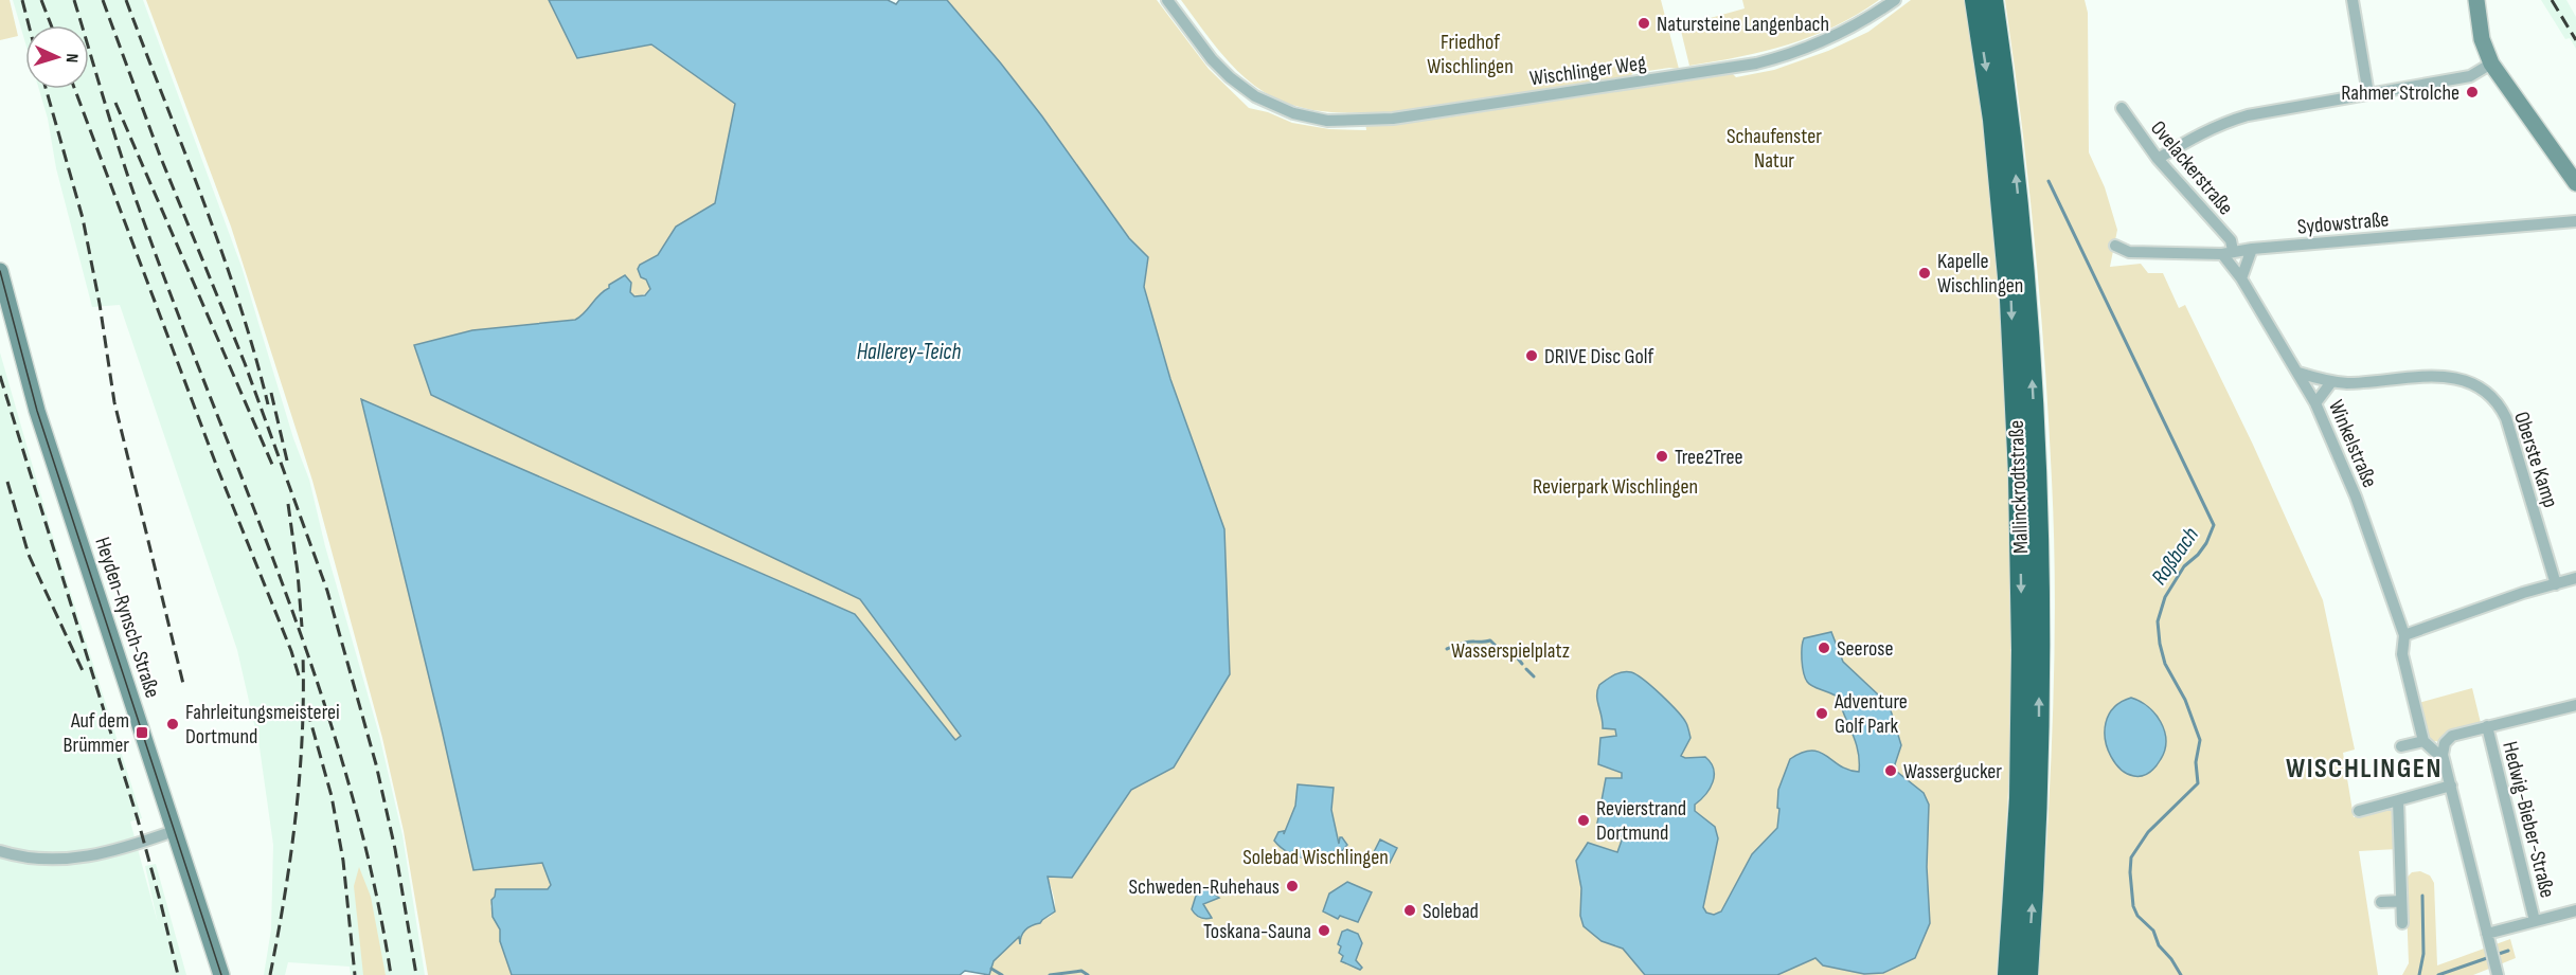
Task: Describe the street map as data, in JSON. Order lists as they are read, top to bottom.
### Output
{
  "streets": {
    "highway": ["Mallinckrodtstraße"],
    "main road": ["Heyden-Rynsch-Straße"],
    "street": [
      "Wischlinger Weg",
      "Ovelackerstraße",
      "Sydowstraße",
      "Winkelstraße",
      "Oberste Kamp",
      "Hedwig-Bieber-Straße"
    ]
  },
  "crossings": [
    ["Ovelackerstraße", "Sydowstraße"],
    ["Ovelackerstraße", "Winkelstraße"],
    ["Sydowstraße", "Winkelstraße"],
    ["Winkelstraße", "Oberste Kamp"]
  ],
  "districts": ["WISCHLINGEN"],
  "water": ["Hallerey-Teich", "Roßbach"],
  "parks": [
    "Friedhof Wischlingen",
    "Schaufenster Natur",
    "Revierpark Wischlingen",
    "Wasserspielplatz",
    "Solebad Wischlingen"
  ],
  "places": {
    "other": [
      "Natursteine Langenbach",
      "Rahmer Strolche",
      "Kapelle Wischlingen",
      "DRIVE Disc Golf",
      "Tree2Tree",
      "Seerose",
      "Adventure Golf Park",
      "Fahrleitungsmeisterei Dortmund",
      "Wassergucker",
      "Revierstrand Dortmund",
      "Schweden-Ruhehaus",
      "Solebad",
      "Toskana-Sauna"
    ],
    "transit": ["Auf dem Brümmer"]
  },
  "north": "right"
}
